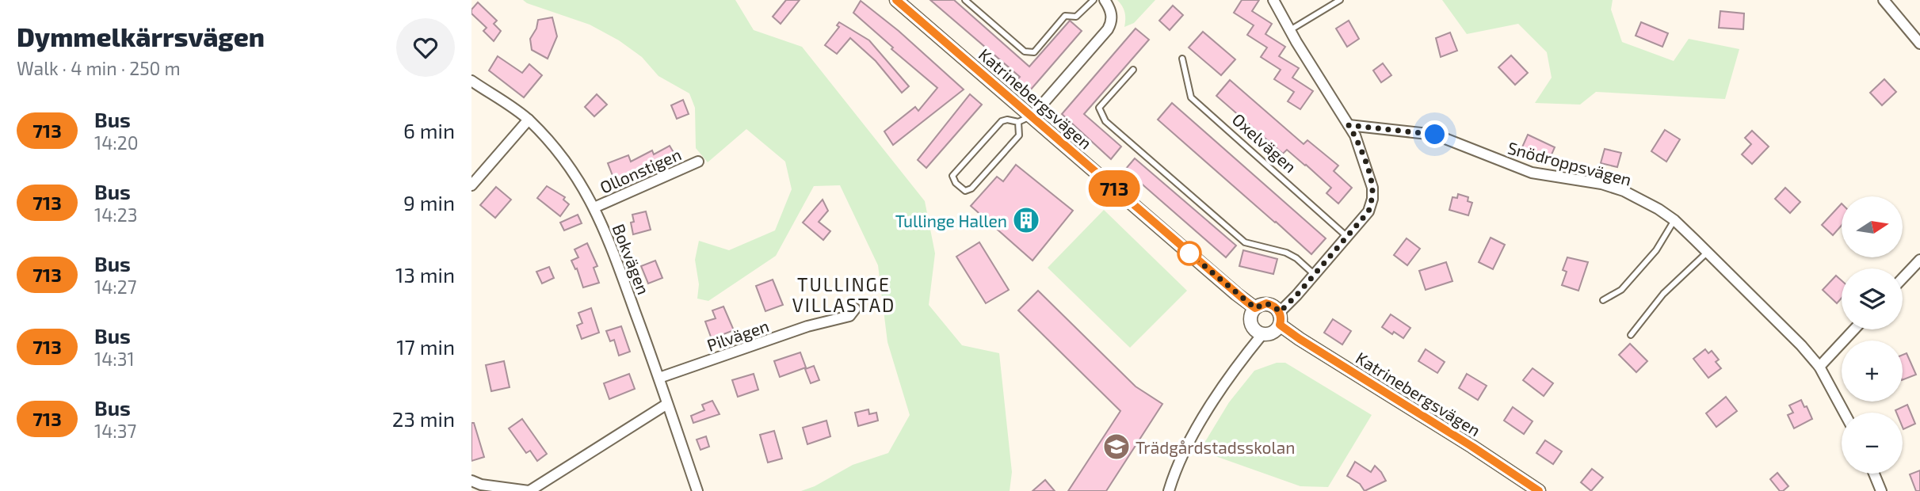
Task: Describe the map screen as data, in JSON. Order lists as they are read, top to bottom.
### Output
{
  "streets": {
    "street": [
      "Katrinebergsvägen",
      "Snödroppsvägen",
      "Ollonstigen",
      "Bokvägen",
      "Pilvägen"
    ],
    "lane": ["Oxelvägen"]
  },
  "crossings": [
    ["Ollonstigen", "Bokvägen"],
    ["Bokvägen", "Pilvägen"]
  ],
  "districts": ["TULLINGE VILLASTAD"],
  "places": {
    "building": ["Tullinge Hallen"],
    "school or university": ["Trädgårdstadsskolan"]
  },
  "lines": ["bus line 713"],
  "north": "right",
  "page": {
    "heading": ["Dymmelkärrsvägen", "Walk · 4 min · 250 m"],
    "on_map": "713",
    "list": [
      {
        "mark": "713",
        "name": "Bus",
        "note": "14:20",
        "value": "6 min"
      },
      {
        "mark": "713",
        "name": "Bus",
        "note": "14:23",
        "value": "9 min"
      },
      {
        "mark": "713",
        "name": "Bus",
        "note": "14:27",
        "value": "13 min"
      },
      {
        "mark": "713",
        "name": "Bus",
        "note": "14:31",
        "value": "17 min"
      },
      {
        "mark": "713",
        "name": "Bus",
        "note": "14:37",
        "value": "23 min"
      }
    ],
    "map_buttons": ["+", "−"]
  }
}
